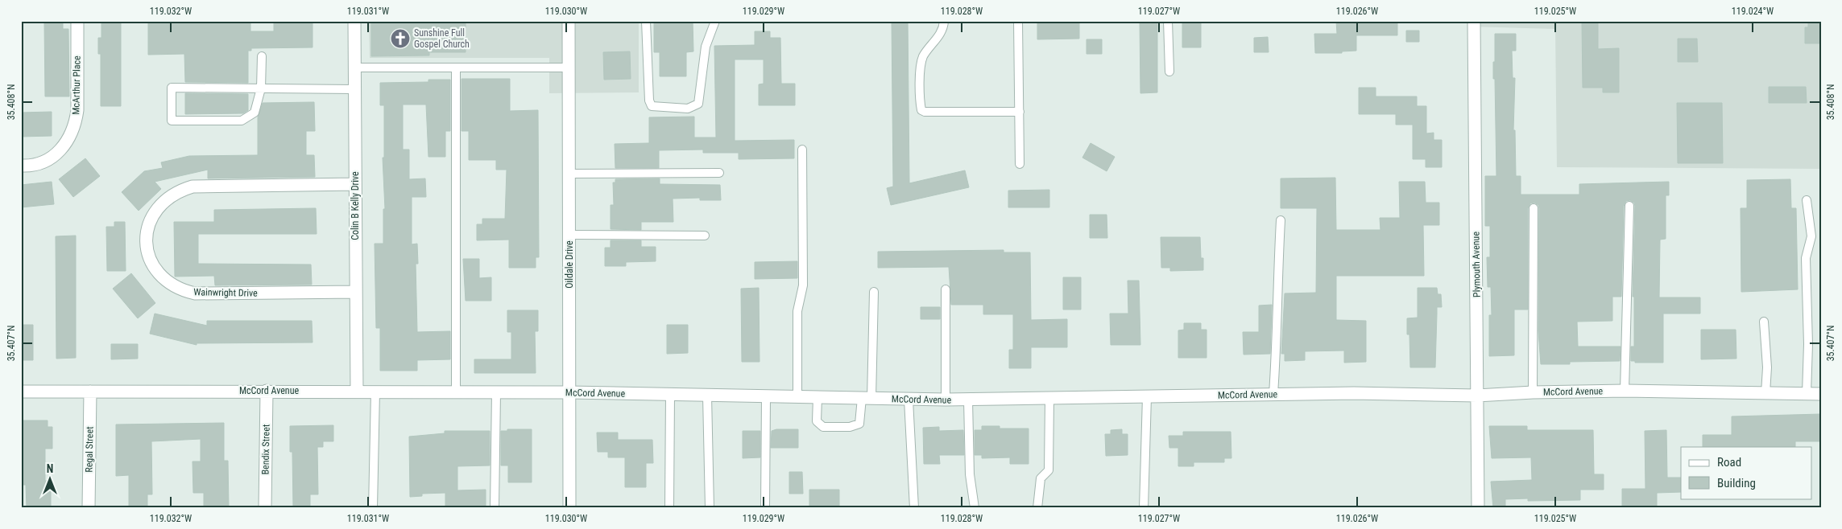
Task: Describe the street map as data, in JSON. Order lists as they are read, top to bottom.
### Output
{
  "streets": {
    "street": [
      "McArthur Place",
      "Colin B Kelly Drive",
      "Oildale Drive",
      "Plymouth Avenue",
      "Wainwright Drive",
      "McCord Avenue",
      "Regal Street",
      "Bendix Street"
    ]
  },
  "crossings": [
    ["Colin B Kelly Drive", "Wainwright Drive"],
    ["Colin B Kelly Drive", "McCord Avenue"],
    ["Oildale Drive", "McCord Avenue"],
    ["Plymouth Avenue", "McCord Avenue"],
    ["McCord Avenue", "Regal Street"],
    ["McCord Avenue", "Bendix Street"]
  ],
  "places": {
    "church": ["Sunshine Full Gospel Church"]
  },
  "legend": ["Road", "Building"],
  "north": "top",
  "coordinates": [
    "119.032°W",
    "119.031°W",
    "119.030°W",
    "119.029°W",
    "119.028°W",
    "119.027°W",
    "119.026°W",
    "119.025°W",
    "119.024°W",
    "35.408°N",
    "35.407°N"
  ]
}
